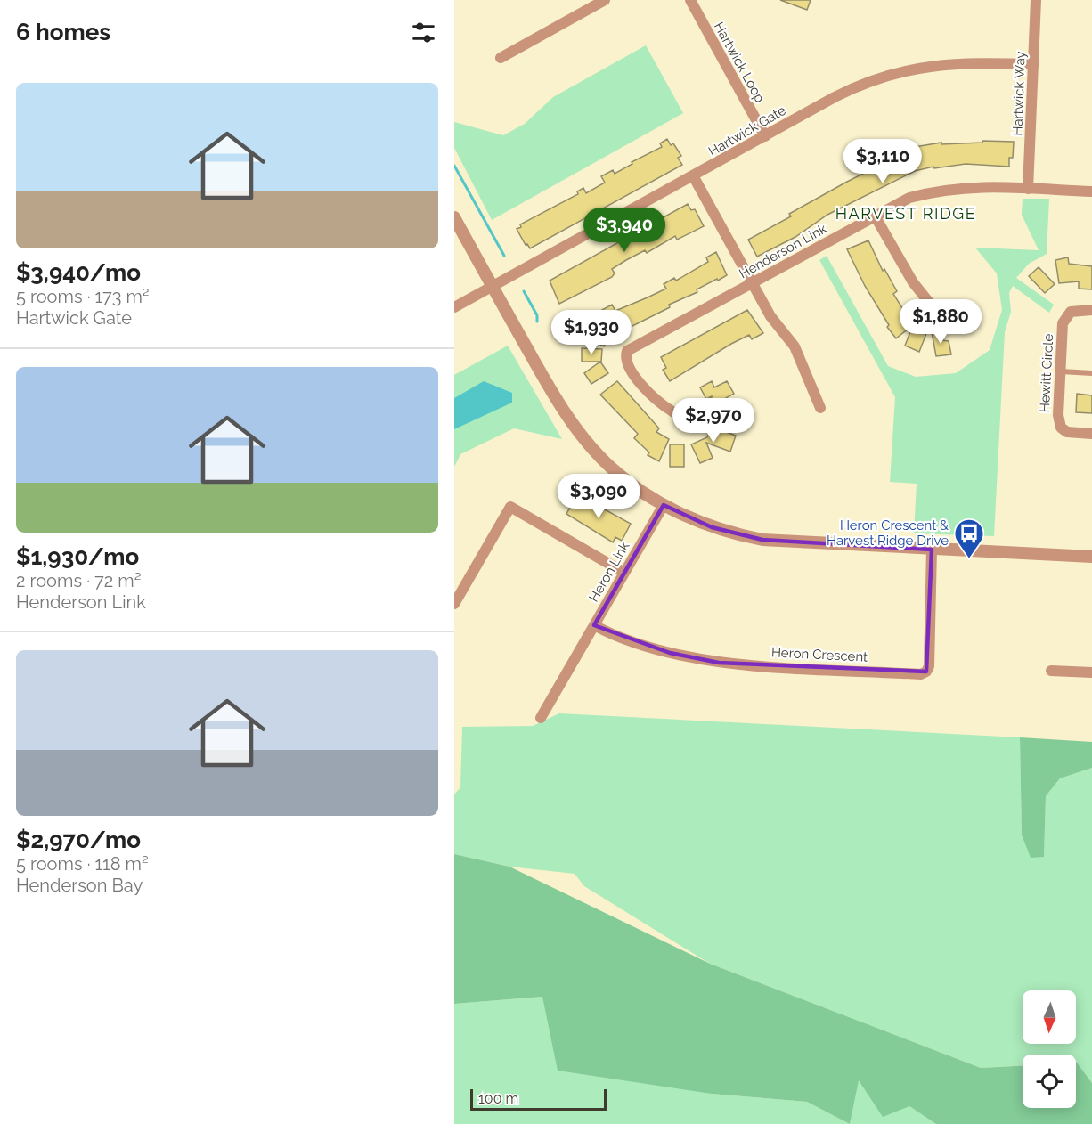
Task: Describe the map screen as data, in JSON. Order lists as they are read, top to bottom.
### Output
{
  "streets": {
    "street": [
      "Hartwick Loop",
      "Hartwick Way",
      "Hartwick Gate",
      "Henderson Link",
      "Hewitt Circle",
      "Heron Link",
      "Heron Crescent"
    ]
  },
  "crossings": [
    ["Hartwick Loop", "Hartwick Gate"],
    ["Hartwick Way", "Hartwick Gate"],
    ["Hartwick Way", "Henderson Link"],
    ["Heron Link", "Heron Crescent"]
  ],
  "districts": ["HARVEST RIDGE"],
  "places": {
    "bus stop": ["Heron Crescent & Harvest Ridge Drive"]
  },
  "scale_bar": "100 m",
  "north": "bottom",
  "page": {
    "heading": "6 homes",
    "list": [
      {
        "name": "$3,940/mo",
        "note": "5 rooms · 173 m² · Hartwick Gate"
      },
      {
        "name": "$1,930/mo",
        "note": "2 rooms · 72 m² · Henderson Link"
      },
      {
        "name": "$2,970/mo",
        "note": "5 rooms · 118 m² · Henderson Bay"
      }
    ],
    "price": [
      "$3,110",
      "$3,940",
      "$1,880",
      "$1,930",
      "$2,970",
      "$3,090"
    ],
    "scale": "100 m"
  }
}
